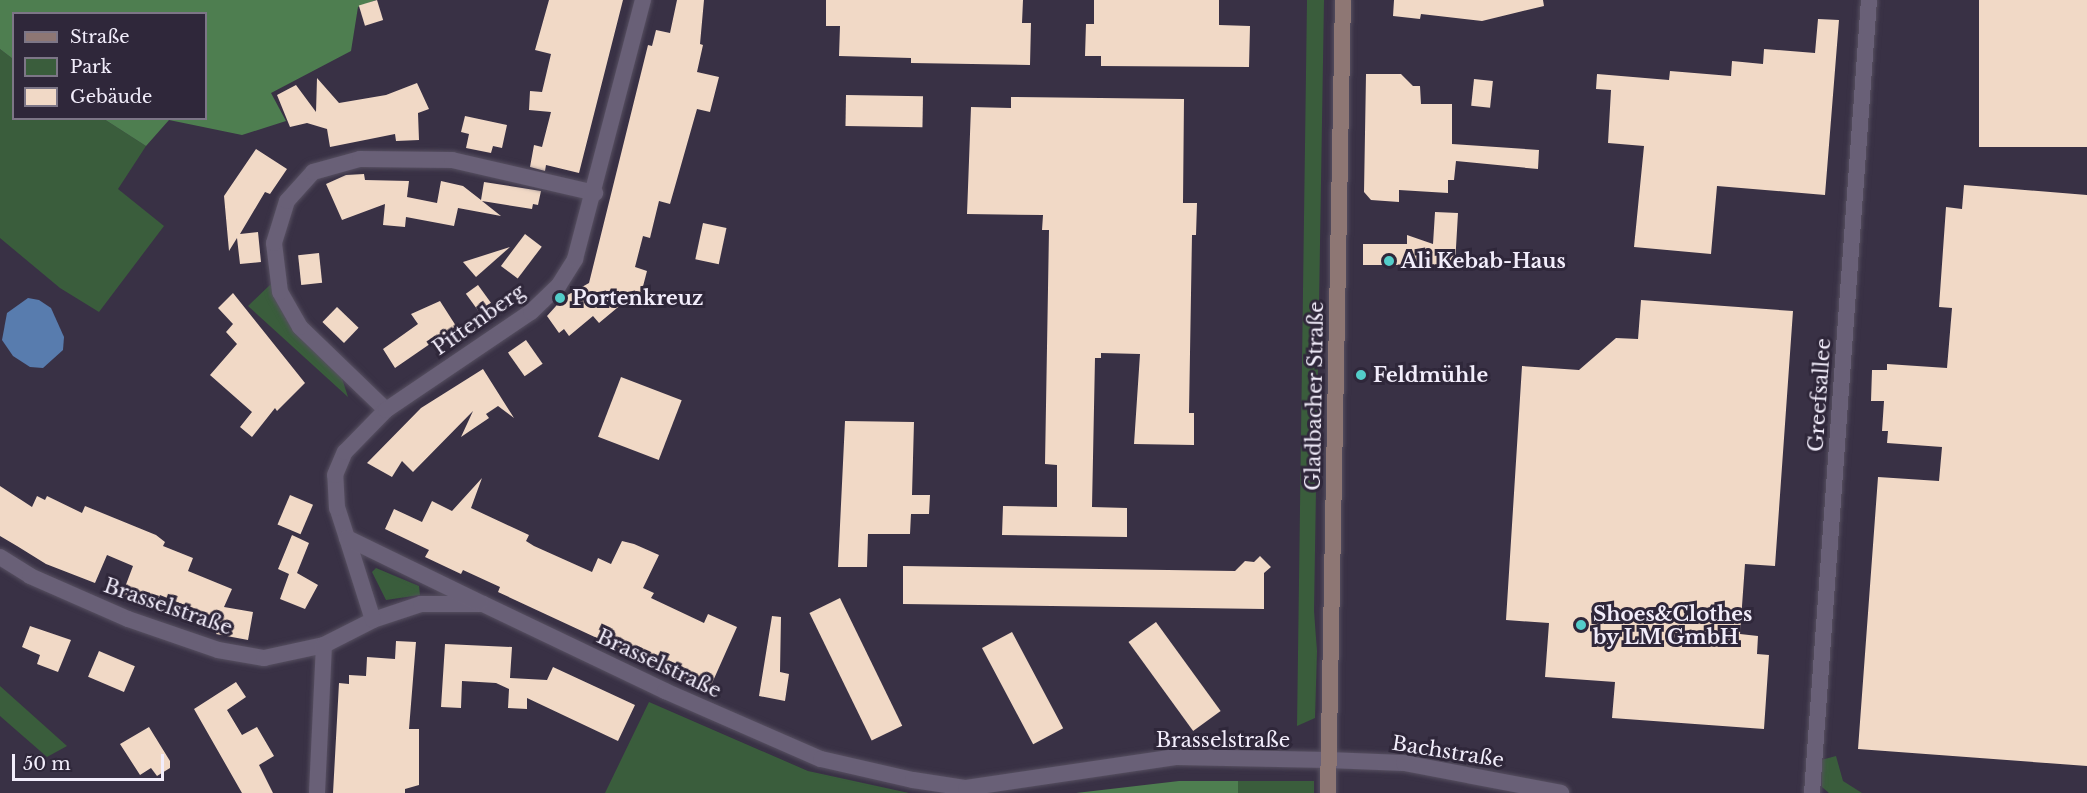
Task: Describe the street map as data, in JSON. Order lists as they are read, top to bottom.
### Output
{
  "streets": {
    "main road": ["Gladbacher Straße"],
    "street": [
      "Pittenberg",
      "Greefsallee",
      "Brasselstraße",
      "Bachstraße"
    ]
  },
  "crossings": [
    ["Pittenberg", "Brasselstraße"],
    ["Gladbacher Straße", "Brasselstraße"],
    ["Gladbacher Straße", "Bachstraße"],
    ["Brasselstraße", "Bachstraße"]
  ],
  "places": [
    "Ali Kebab-Haus",
    "Portenkreuz",
    "Feldmühle",
    "Shoes&Clothes by LM GmbH"
  ],
  "legend": ["Straße", "Park", "Gebäude"],
  "scale_bar": "50 m"
}
